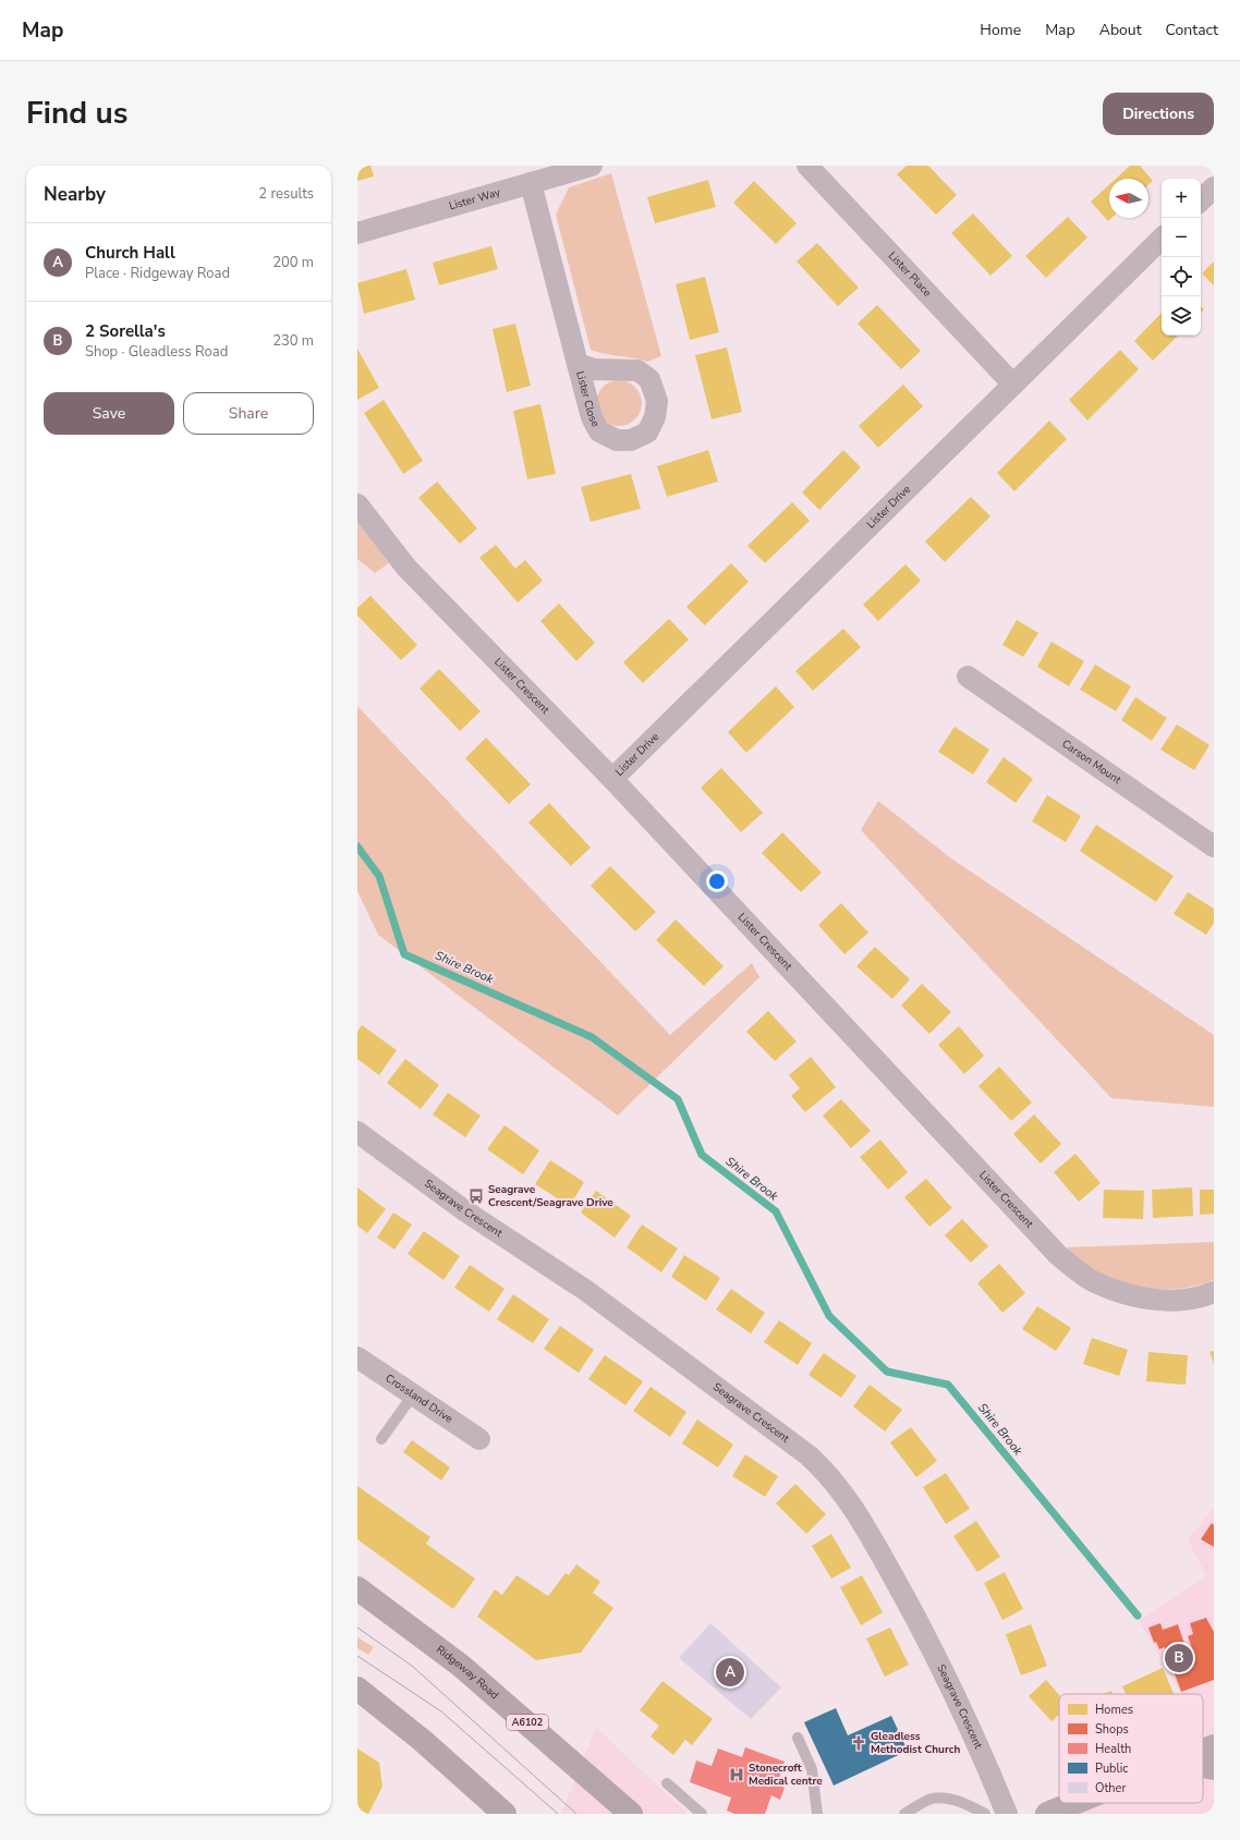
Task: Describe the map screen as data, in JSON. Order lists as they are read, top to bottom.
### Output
{
  "streets": {
    "highway": ["Ridgeway Road", "A6102"],
    "street": [
      "Lister Way",
      "Lister Place",
      "Lister Close",
      "Lister Drive",
      "Lister Crescent",
      "Carson Mount",
      "Seagrave Crescent",
      "Crossland Drive"
    ]
  },
  "crossings": [
    ["Lister Way", "Lister Close"],
    ["Lister Place", "Lister Drive"],
    ["Lister Drive", "Lister Crescent"]
  ],
  "water": ["Shire Brook"],
  "places": {
    "bus stop": ["Seagrave Crescent/Seagrave Drive"],
    "church": ["Gleadless Methodist Church"],
    "hospital": ["Stonecroft Medical centre"]
  },
  "legend": [
    "Homes",
    "Shops",
    "Health",
    "Public",
    "Other"
  ],
  "north": "left",
  "page": {
    "header": "Map",
    "nav": [
      "Home",
      "Map",
      "About",
      "Contact"
    ],
    "title": "Find us",
    "buttons": [
      "Directions",
      ["Save", "Share"]
    ],
    "heading": ["Nearby", "2 results"],
    "map_buttons": ["+", "−"],
    "list": [
      {
        "mark": "A",
        "name": "Church Hall",
        "note": "Place · Ridgeway Road",
        "value": "200 m"
      },
      {
        "mark": "B",
        "name": "2 Sorella's",
        "note": "Shop · Gleadless Road",
        "value": "230 m"
      }
    ],
    "pins": ["B", "A"]
  }
}
